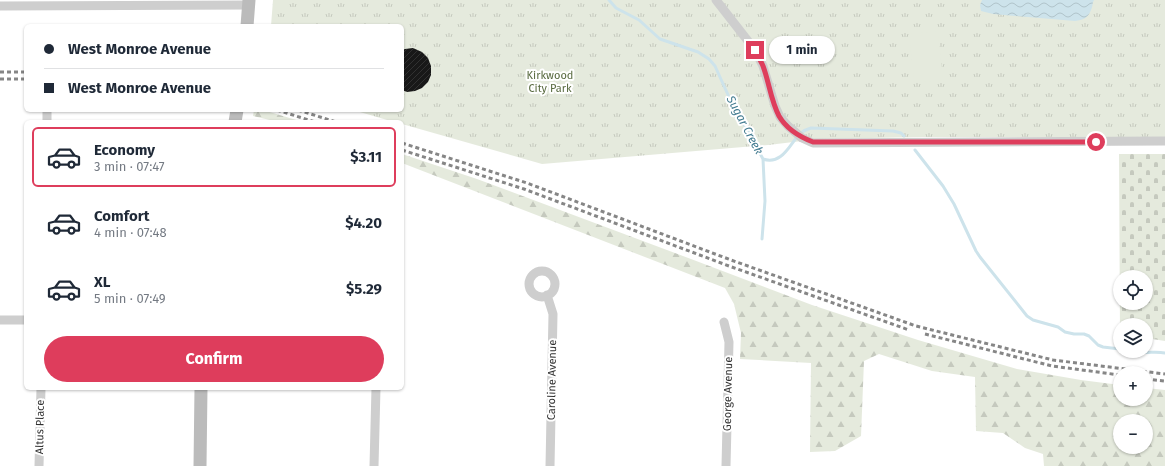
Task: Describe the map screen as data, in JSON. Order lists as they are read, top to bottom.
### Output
{
  "streets": {
    "street": ["Caroline Avenue", "George Avenue", "Altus Place"]
  },
  "water": ["Sugar Creek"],
  "parks": ["Kirkwood City Park"],
  "page": {
    "banner": ["West Monroe Avenue", "West Monroe Avenue"],
    "bubble": "1 min",
    "list": [
      {
        "name": "Economy",
        "note": "3 min · 07:47",
        "value": "$3.11"
      },
      {
        "name": "Comfort",
        "note": "4 min · 07:48",
        "value": "$4.20"
      },
      {
        "name": "XL",
        "note": "5 min · 07:49",
        "value": "$5.29"
      }
    ],
    "map_buttons": ["+", "−"],
    "buttons": "Confirm"
  }
}
